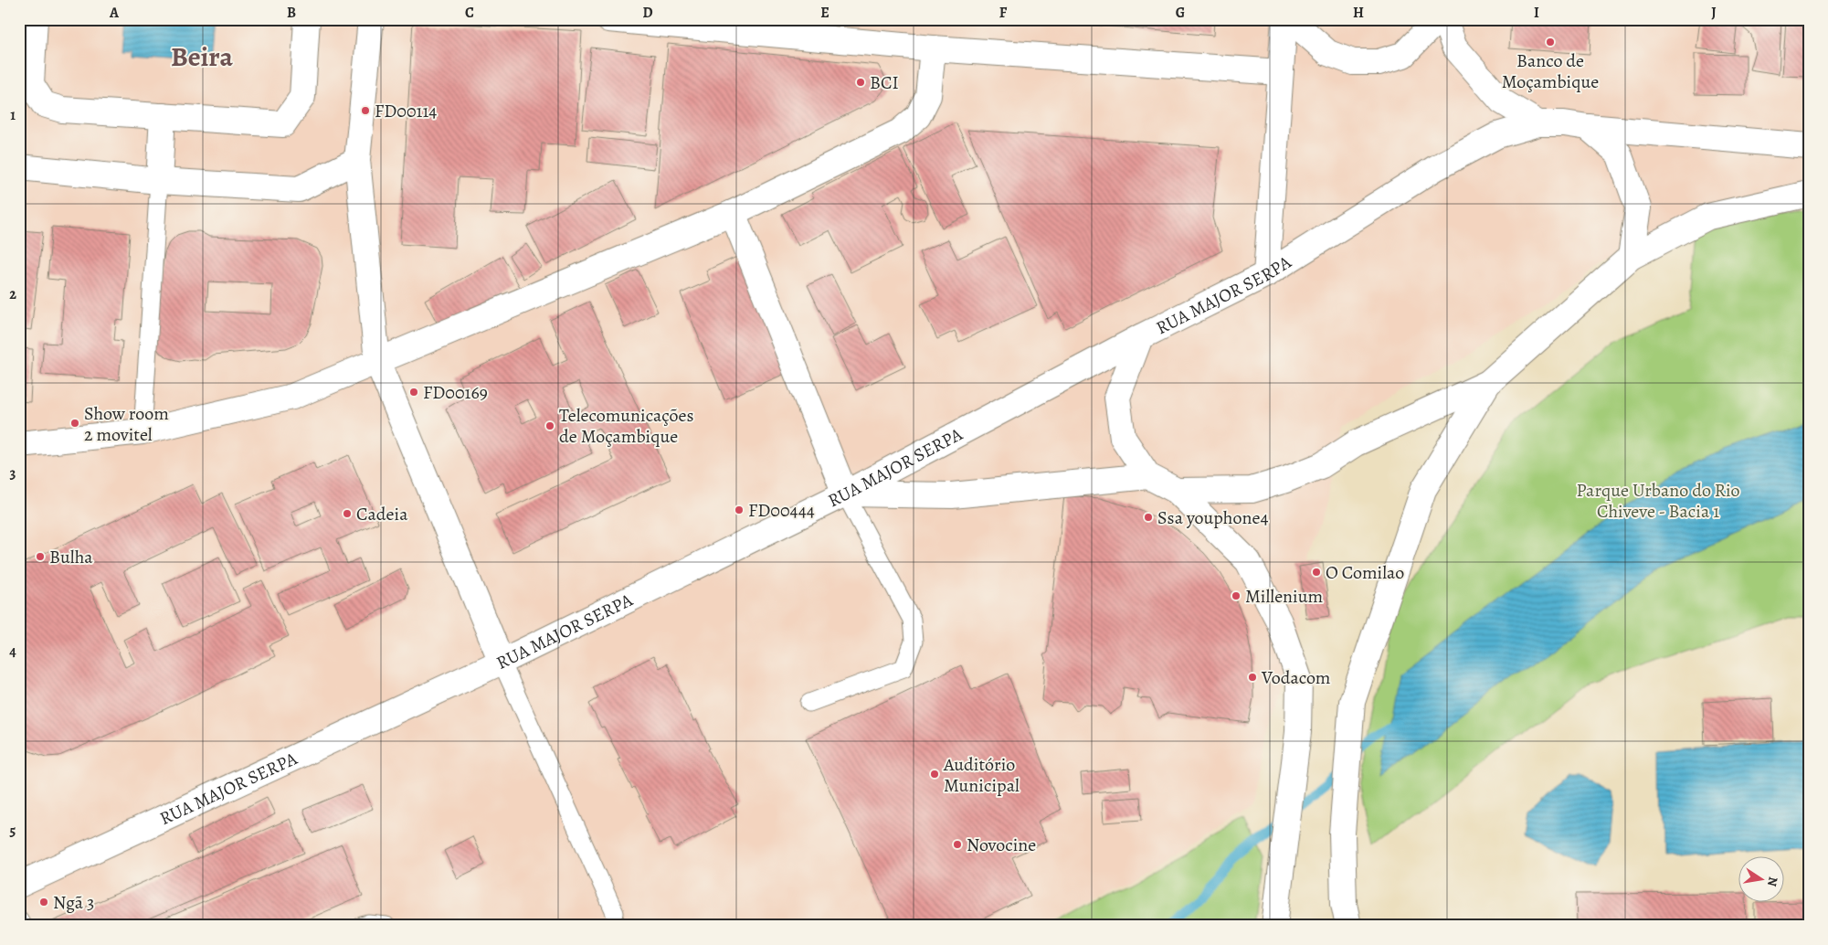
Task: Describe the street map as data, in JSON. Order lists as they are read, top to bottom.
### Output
{
  "streets": {
    "street": ["RUA MAJOR SERPA"]
  },
  "districts": ["Beira"],
  "parks": ["Parque Urbano do Rio Chiveve - Bacia 1"],
  "places": [
    "Banco de Moçambique",
    "BCI",
    "FD00114",
    "FD00169",
    "Show room 2 movitel",
    "Telecomunicações de Moçambique",
    "FD00444",
    "Cadeia",
    "Ssa youphone4",
    "Bulha",
    "O Comilao",
    "Millenium",
    "Vodacom",
    "Auditório Municipal",
    "Novocine",
    "Ngã 3"
  ],
  "north": "right",
  "grid": {
    "columns": [
      "A",
      "B",
      "C",
      "D",
      "E",
      "F",
      "G",
      "H",
      "I",
      "J"
    ],
    "rows": [
      "1",
      "2",
      "3",
      "4",
      "5"
    ]
  }
}
